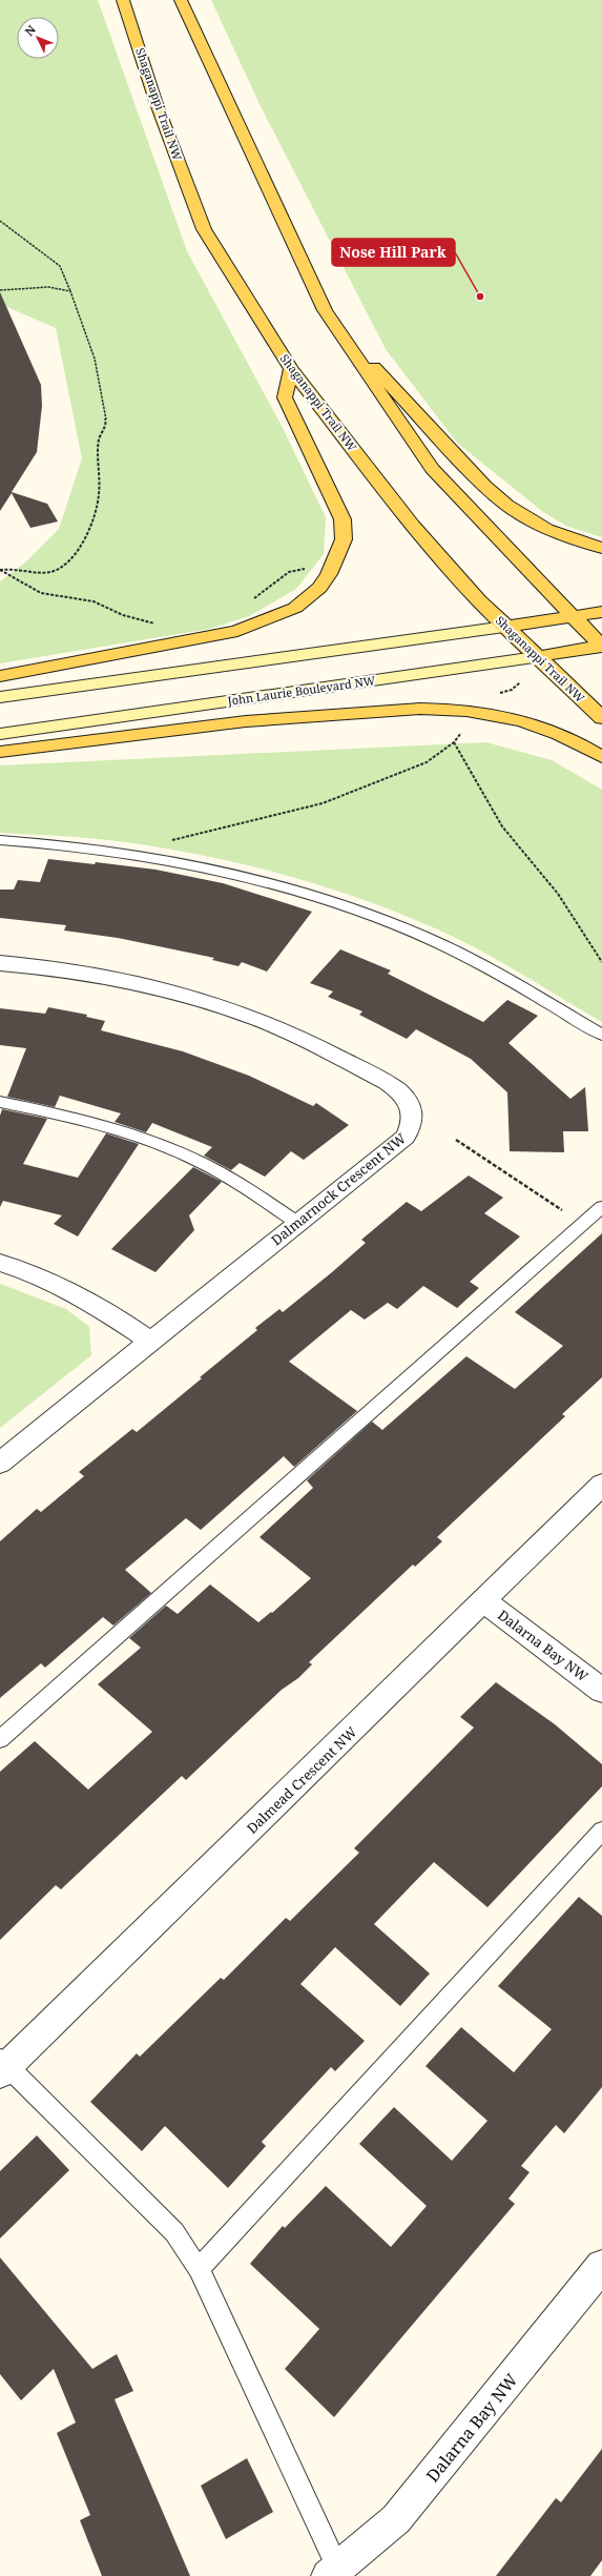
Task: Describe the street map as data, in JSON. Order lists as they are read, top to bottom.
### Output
{
  "streets": {
    "main road": ["Shaganappi Trail NW", "John Laurie Boulevard NW"],
    "street": ["Dalmarnock Crescent NW", "Dalarna Bay NW", "Dalmead Crescent NW"]
  },
  "crossings": [
    ["Shaganappi Trail NW", "John Laurie Boulevard NW"],
    ["Dalarna Bay NW", "Dalmead Crescent NW"]
  ],
  "places": ["Nose Hill Park"],
  "north": "top left"
}
